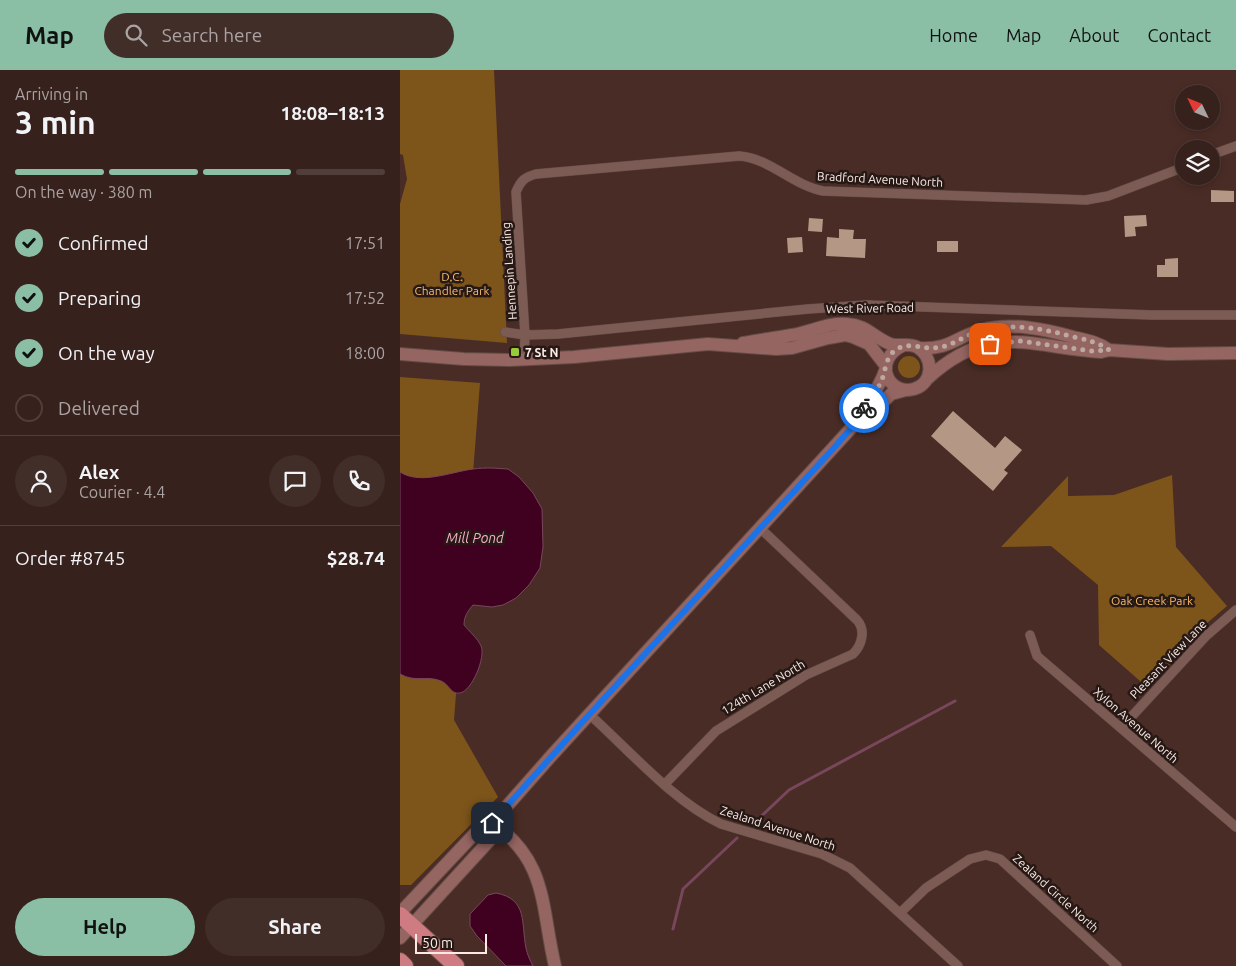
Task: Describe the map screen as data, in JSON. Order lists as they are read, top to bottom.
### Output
{
  "streets": {
    "main road": ["West River Road"],
    "street": [
      "Bradford Avenue North",
      "Hennepin Landing",
      "Pleasant View Lane",
      "124th Lane North",
      "Xylon Avenue North",
      "Zealand Avenue North",
      "Zealand Circle North"
    ]
  },
  "crossings": [
    ["Bradford Avenue North", "Hennepin Landing"],
    ["Hennepin Landing", "West River Road"],
    ["Pleasant View Lane", "Xylon Avenue North"],
    ["124th Lane North", "Zealand Avenue North"],
    ["Zealand Avenue North", "Zealand Circle North"]
  ],
  "water": ["Mill Pond"],
  "parks": ["D.C. Chandler Park", "Oak Creek Park"],
  "places": {
    "transit": ["7 St N"]
  },
  "scale_bar": "50 m",
  "north": "top left",
  "page": {
    "header": "Map",
    "search": "Search here",
    "nav": [
      "Home",
      "Map",
      "About",
      "Contact"
    ],
    "heading": ["3 min", "Arriving in", "18:08–18:13"],
    "panel": [
      "Alex",
      "Courier · 4.4",
      "Order #8745",
      "$28.74"
    ],
    "bar": "On the way · 380 m",
    "list": [
      ["Confirmed", "17:51"],
      ["Preparing", "17:52"],
      ["On the way", "18:00"],
      "Delivered"
    ],
    "buttons": ["Help", "Share"],
    "scale": "50 m"
  }
}
